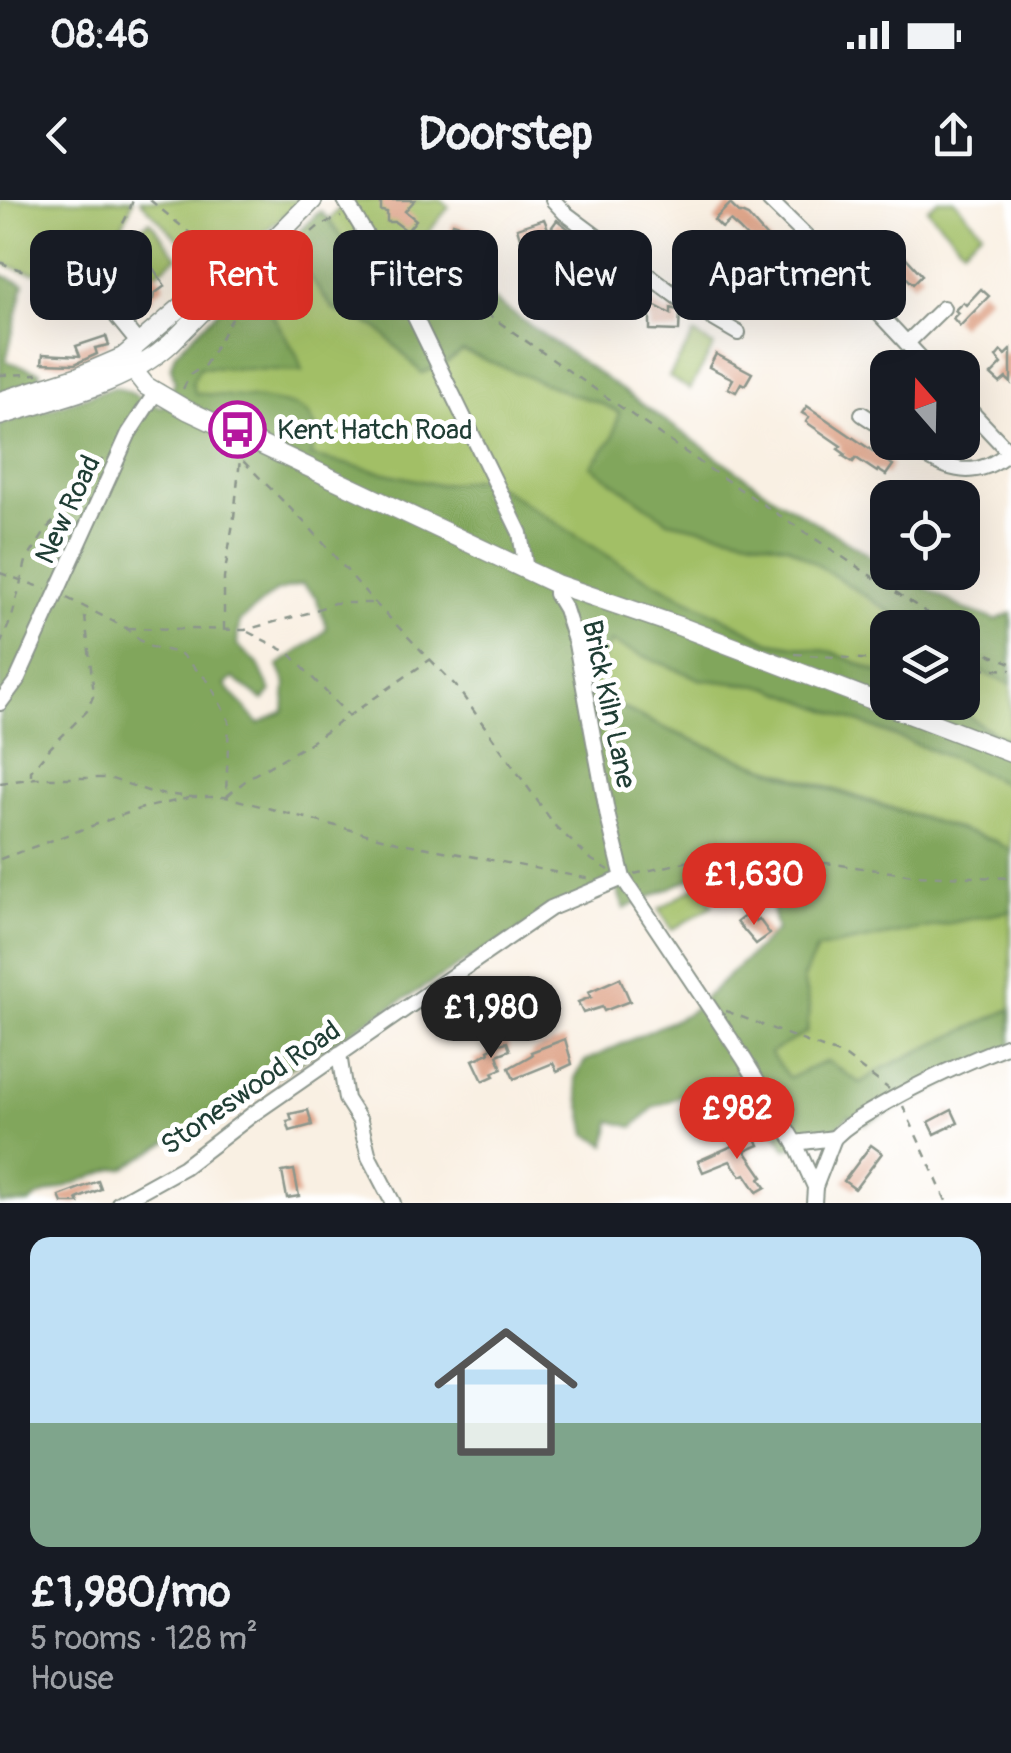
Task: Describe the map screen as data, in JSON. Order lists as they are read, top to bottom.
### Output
{
  "streets": {
    "street": ["New Road", "Brick Kiln Lane", "Stoneswood Road"]
  },
  "crossings": [
    ["Brick Kiln Lane", "Stoneswood Road"]
  ],
  "places": {
    "bus stop": ["Kent Hatch Road"]
  },
  "north": "top",
  "page": {
    "status": "08:46",
    "header": "Doorstep",
    "chip": [
      "Buy",
      "Rent",
      "Filters",
      "New",
      "Apartment"
    ],
    "price": ["£1,630", "£1,980", "£982"],
    "list": [
      {
        "name": "£1,980/mo",
        "note": "5 rooms · 128 m² · House"
      }
    ]
  }
}
